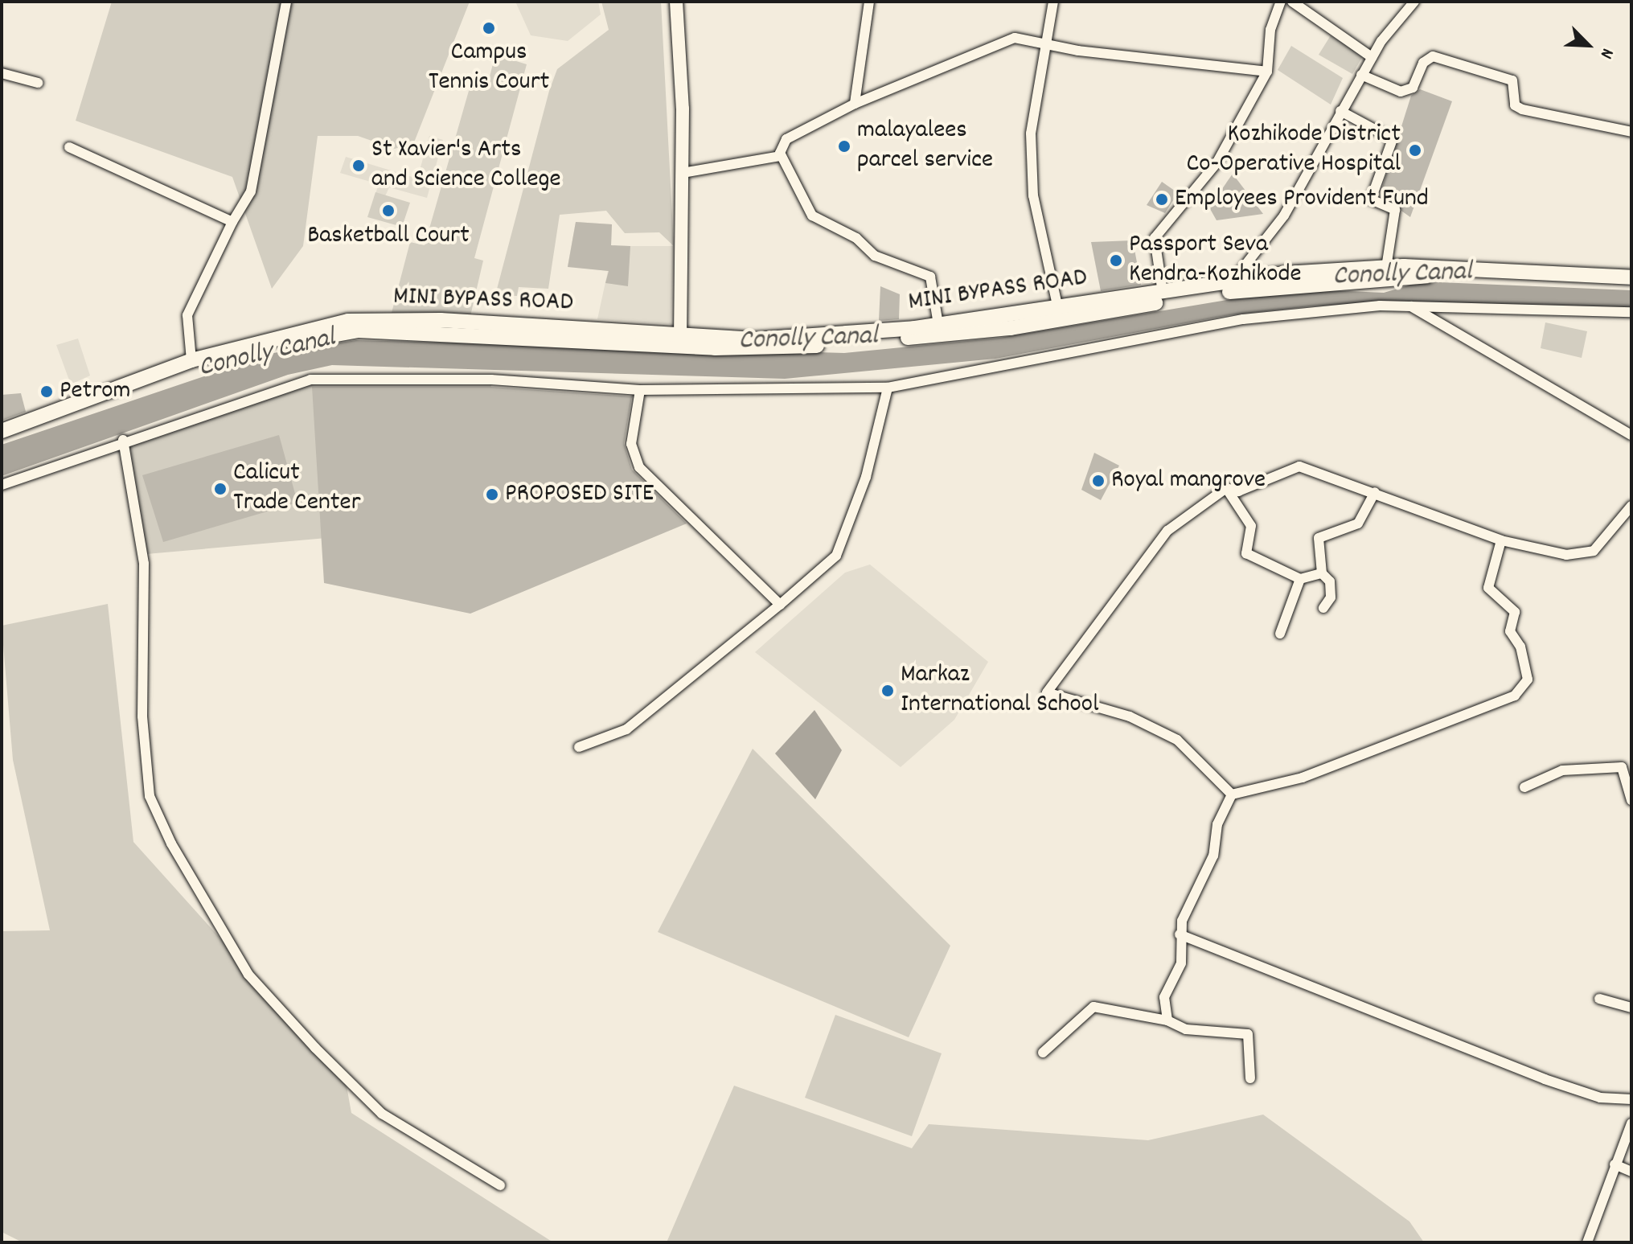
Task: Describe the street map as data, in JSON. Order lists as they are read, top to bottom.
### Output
{
  "streets": {
    "main road": ["MINI BYPASS ROAD"]
  },
  "water": ["Conolly Canal"],
  "places": [
    "Campus Tennis Court",
    "malayalees parcel service",
    "Kozhikode District Co-Operative Hospital",
    "St Xavier's Arts and Science College",
    "Employees Provident Fund",
    "Basketball Court",
    "Passport Seva Kendra-Kozhikode",
    "Petrom",
    "Royal mangrove",
    "Calicut Trade Center",
    "PROPOSED SITE",
    "Markaz International School"
  ],
  "north": "bottom right"
}
